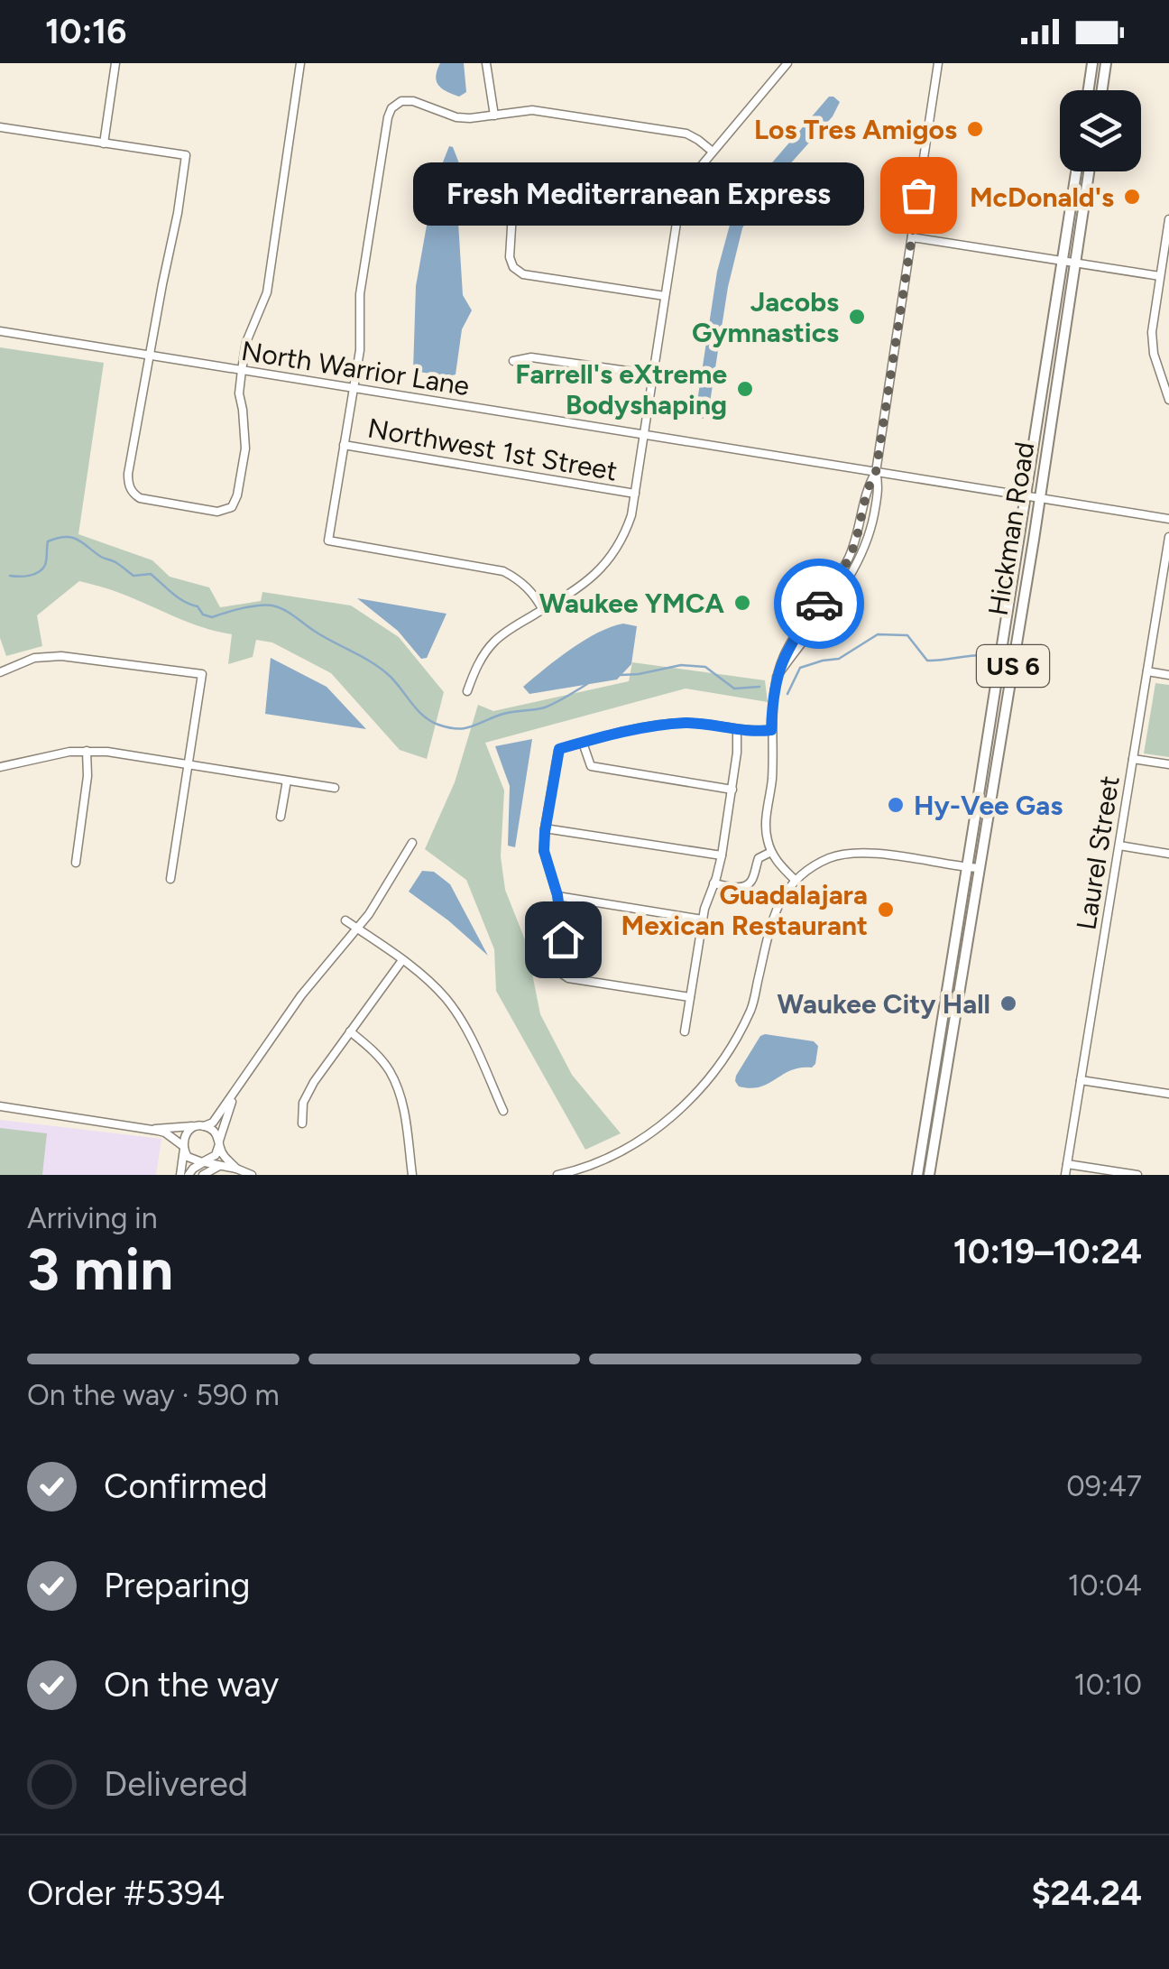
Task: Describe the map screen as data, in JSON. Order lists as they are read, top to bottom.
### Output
{
  "streets": {
    "highway": ["Hickman Road", "US 6"],
    "street": ["North Warrior Lane", "Northwest 1st Street", "Laurel Street"]
  },
  "crossings": [
    ["North Warrior Lane", "Hickman Road"]
  ],
  "places": [
    "Los Tres Amigos",
    "Fresh Mediterranean Express",
    "McDonald's",
    "Jacobs Gymnastics",
    "Farrell's eXtreme Bodyshaping",
    "Waukee YMCA",
    "Hy-Vee Gas",
    "Guadalajara Mexican Restaurant",
    "Waukee City Hall"
  ],
  "page": {
    "status": "10:16",
    "bubble": "Fresh Mediterranean Express",
    "heading": ["3 min", "Arriving in", "10:19–10:24"],
    "panel": ["Order #5394", "$24.24"],
    "bar": "On the way · 590 m",
    "list": [
      ["Confirmed", "09:47"],
      ["Preparing", "10:04"],
      ["On the way", "10:10"],
      "Delivered"
    ]
  }
}
